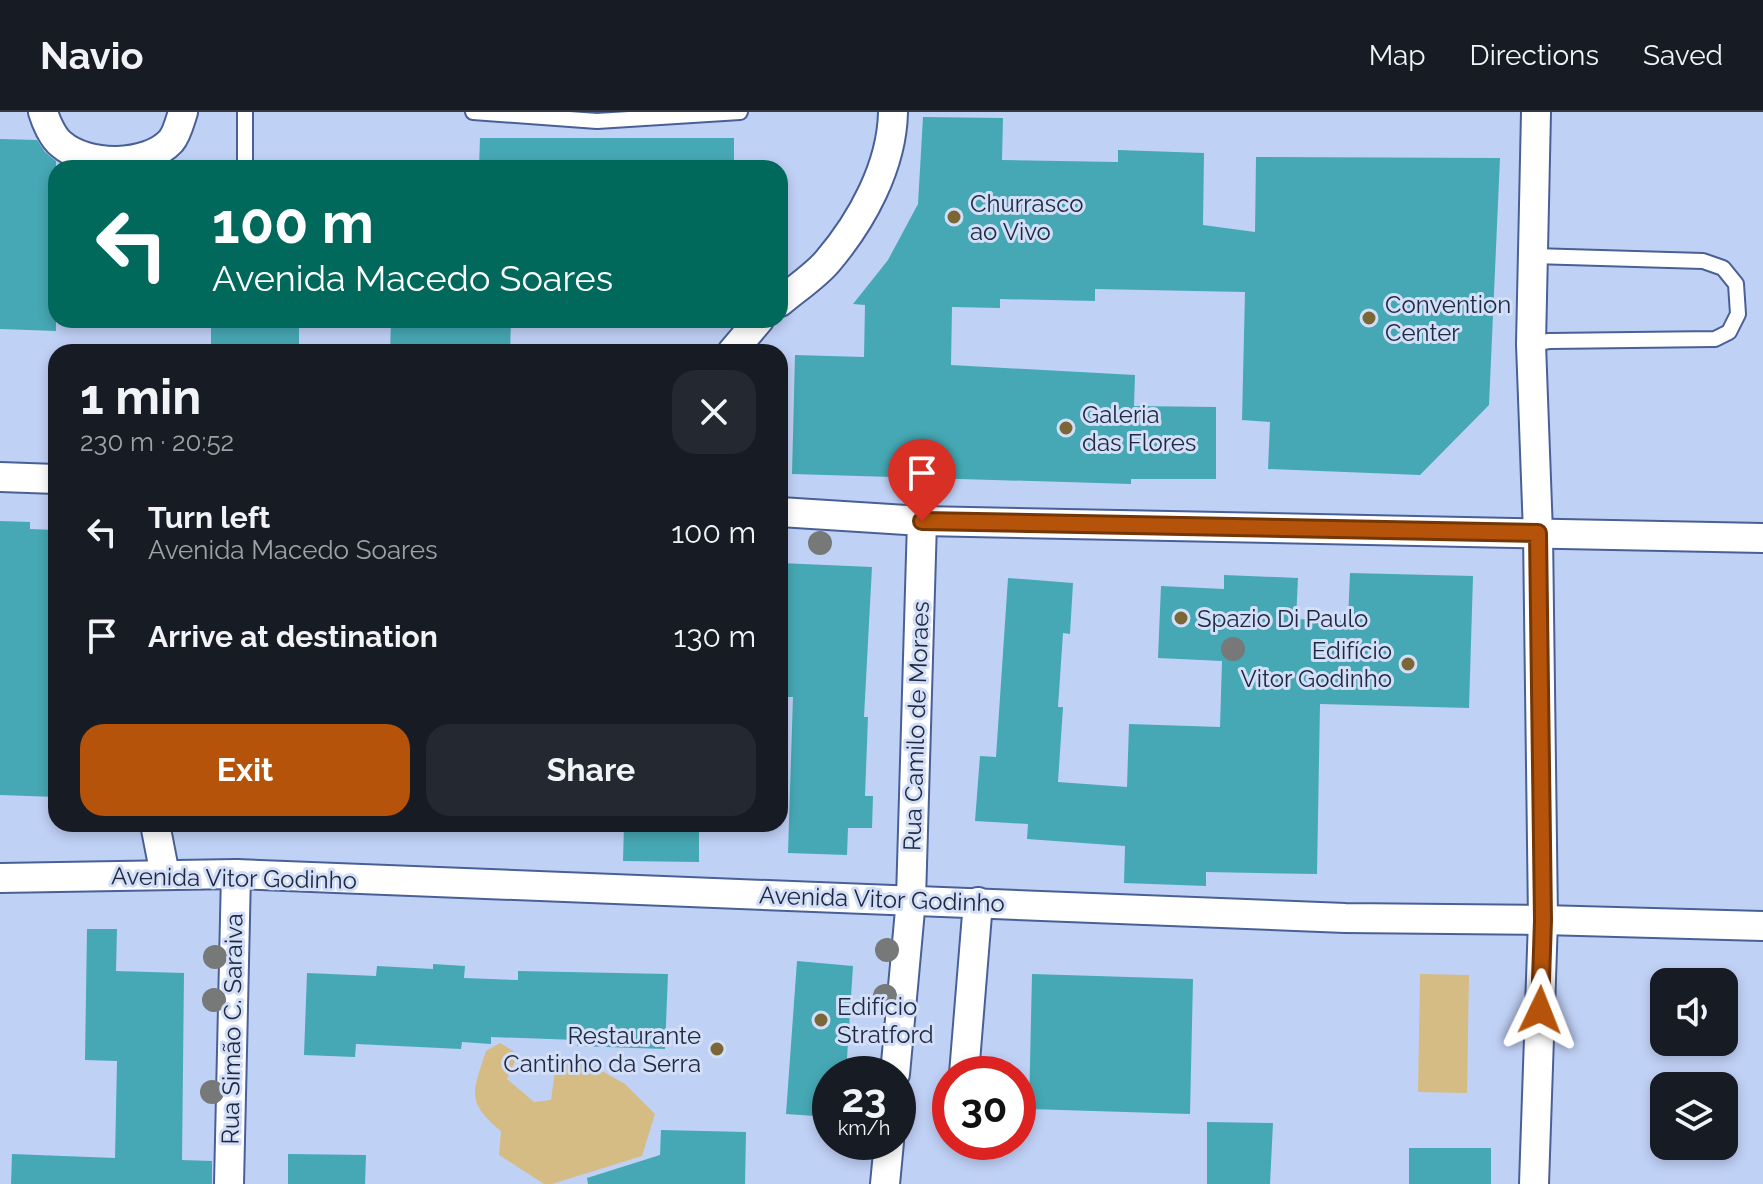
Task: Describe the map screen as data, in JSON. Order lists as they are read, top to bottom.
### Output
{
  "streets": {
    "street": ["Rua Camilo de Moraes", "Avenida Vitor Godinho", "Rua Simão C. Saraiva"]
  },
  "crossings": [
    ["Rua Camilo de Moraes", "Avenida Vitor Godinho"],
    ["Avenida Vitor Godinho", "Rua Simão C. Saraiva"]
  ],
  "places": [
    "Churrasco ao Vivo",
    "Convention Center",
    "Galeria das Flores",
    "Spazio Di Paulo",
    "Edifício Vitor Godinho",
    "Edifício Stratford",
    "Restaurante Cantinho da Serra"
  ],
  "page": {
    "header": "Navio",
    "nav": ["Map", "Directions", "Saved"],
    "turn": ["100 m", "Avenida Macedo Soares"],
    "heading": ["1 min", "230 m · 20:52"],
    "list": [
      {
        "name": "Turn left",
        "note": "Avenida Macedo Soares",
        "value": "100 m"
      },
      {
        "name": "Arrive at destination",
        "value": "130 m"
      }
    ],
    "buttons": ["Exit", "Share"],
    "speed": "23 km/h",
    "limit": "30"
  }
}
